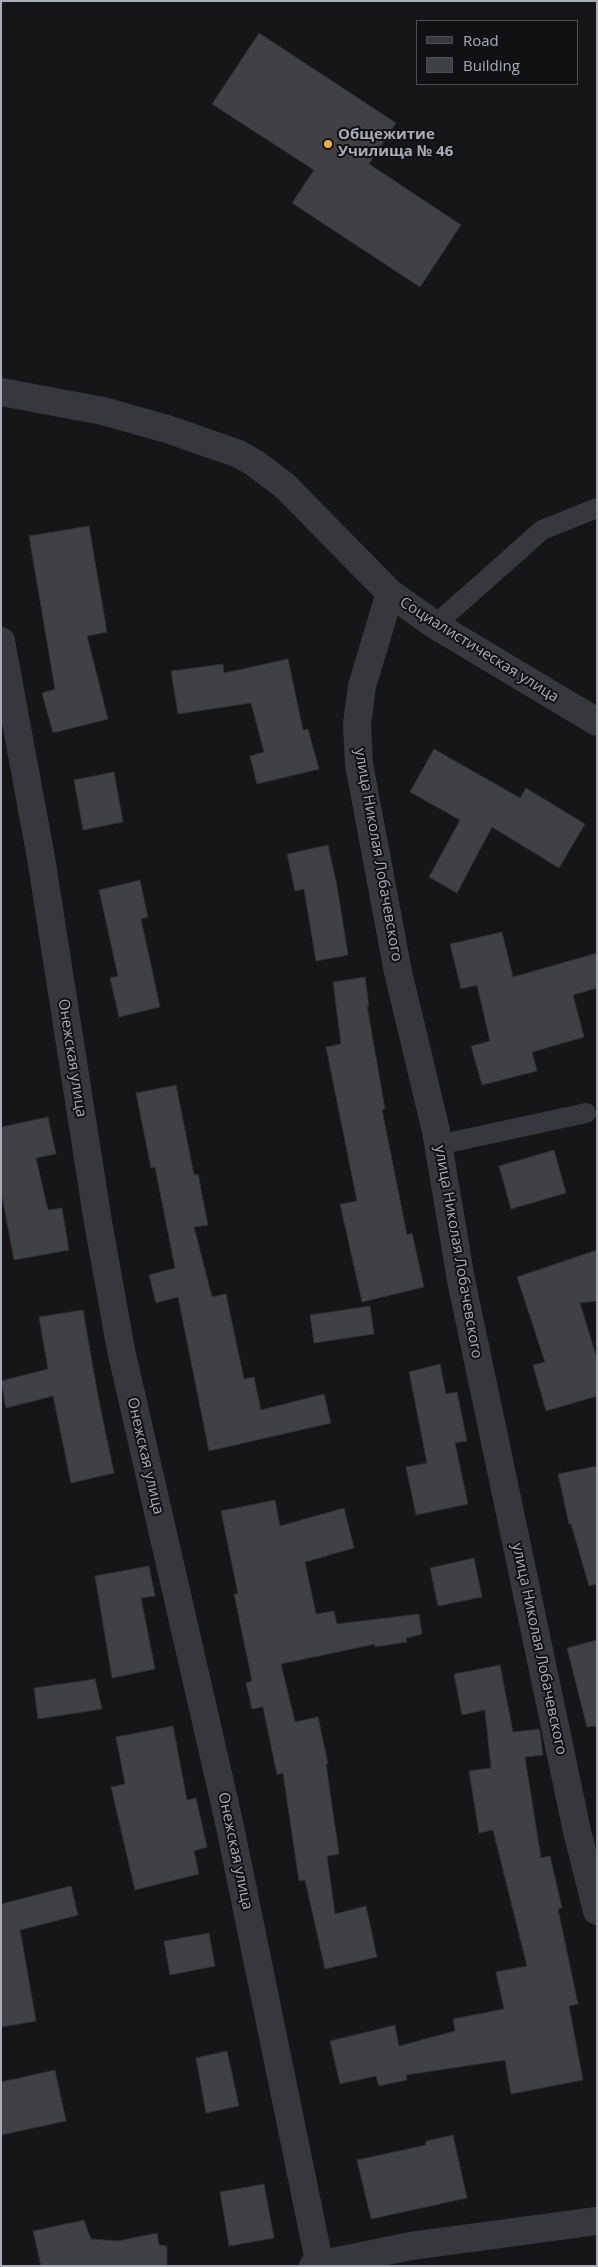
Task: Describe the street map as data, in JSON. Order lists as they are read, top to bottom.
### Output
{
  "streets": {
    "street": ["Социалистическая улица", "улица Николая Лобачевского", "Онежская улица"]
  },
  "crossings": [
    ["Социалистическая улица", "улица Николая Лобачевского"]
  ],
  "places": ["Общежитие Училища № 46"],
  "legend": ["Road", "Building"]
}
